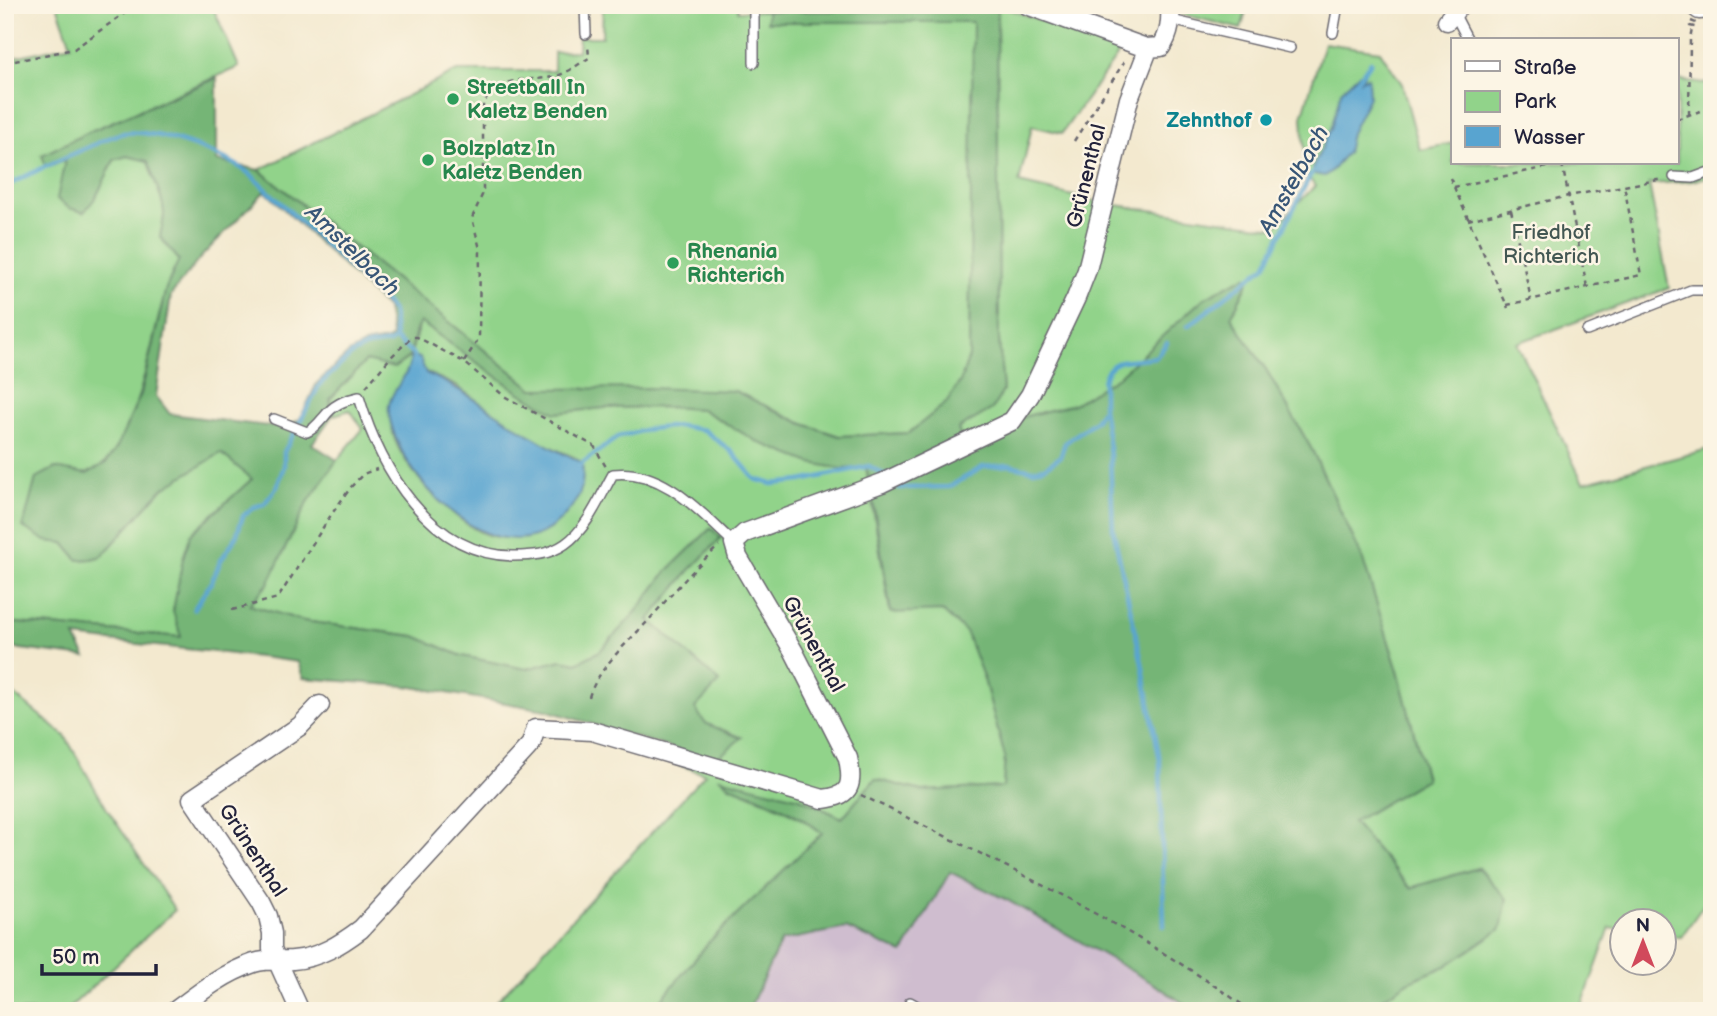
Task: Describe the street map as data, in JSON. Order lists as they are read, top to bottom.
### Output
{
  "streets": {
    "street": ["Grünenthal"]
  },
  "water": ["Amstelbach"],
  "parks": ["Friedhof Richterich"],
  "places": [
    "Streetball In Kaletz Benden",
    "Zehnthof",
    "Bolzplatz In Kaletz Benden",
    "Rhenania Richterich"
  ],
  "legend": ["Straße", "Park", "Wasser"],
  "scale_bar": "50 m",
  "north": "top"
}
